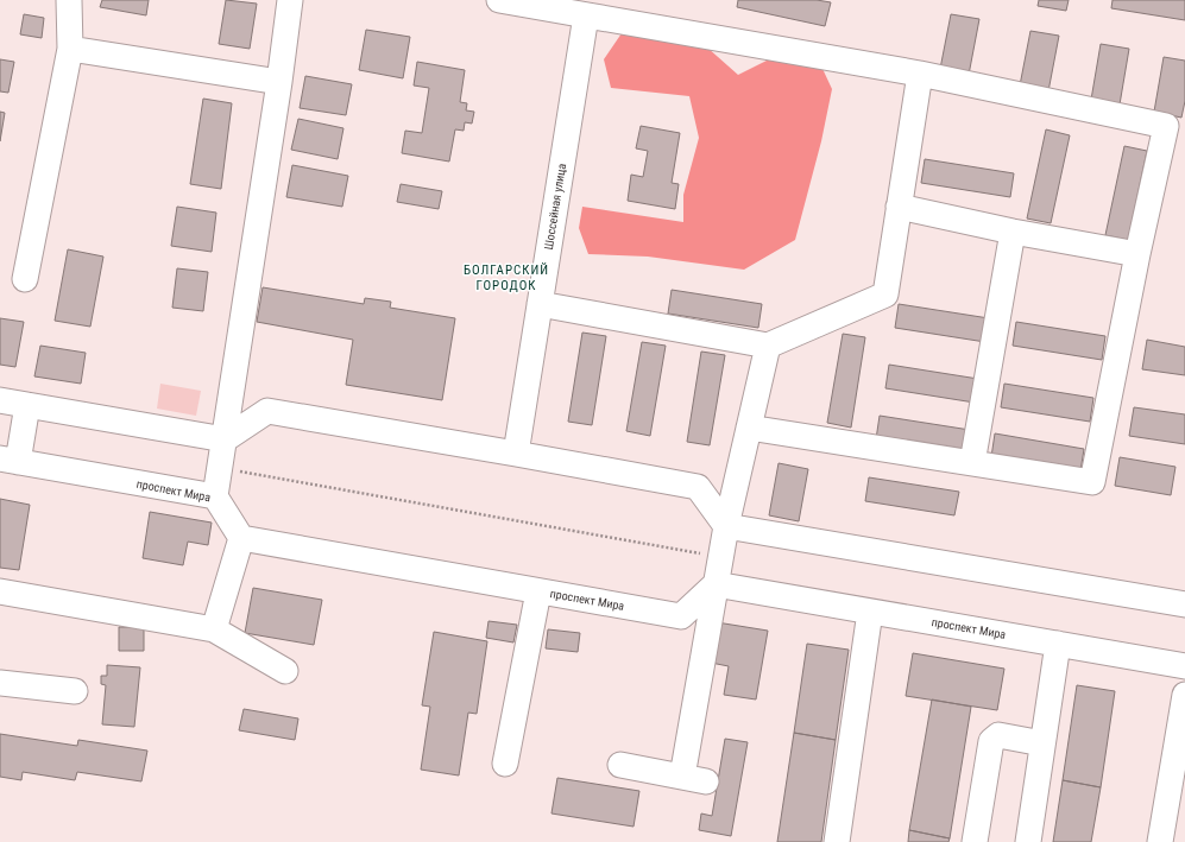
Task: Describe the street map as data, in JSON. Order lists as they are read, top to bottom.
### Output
{
  "streets": {
    "street": ["Шоссейная улица", "проспект Мира"]
  },
  "districts": ["БОЛГАРСКИЙ ГОРОДОК"]
}
